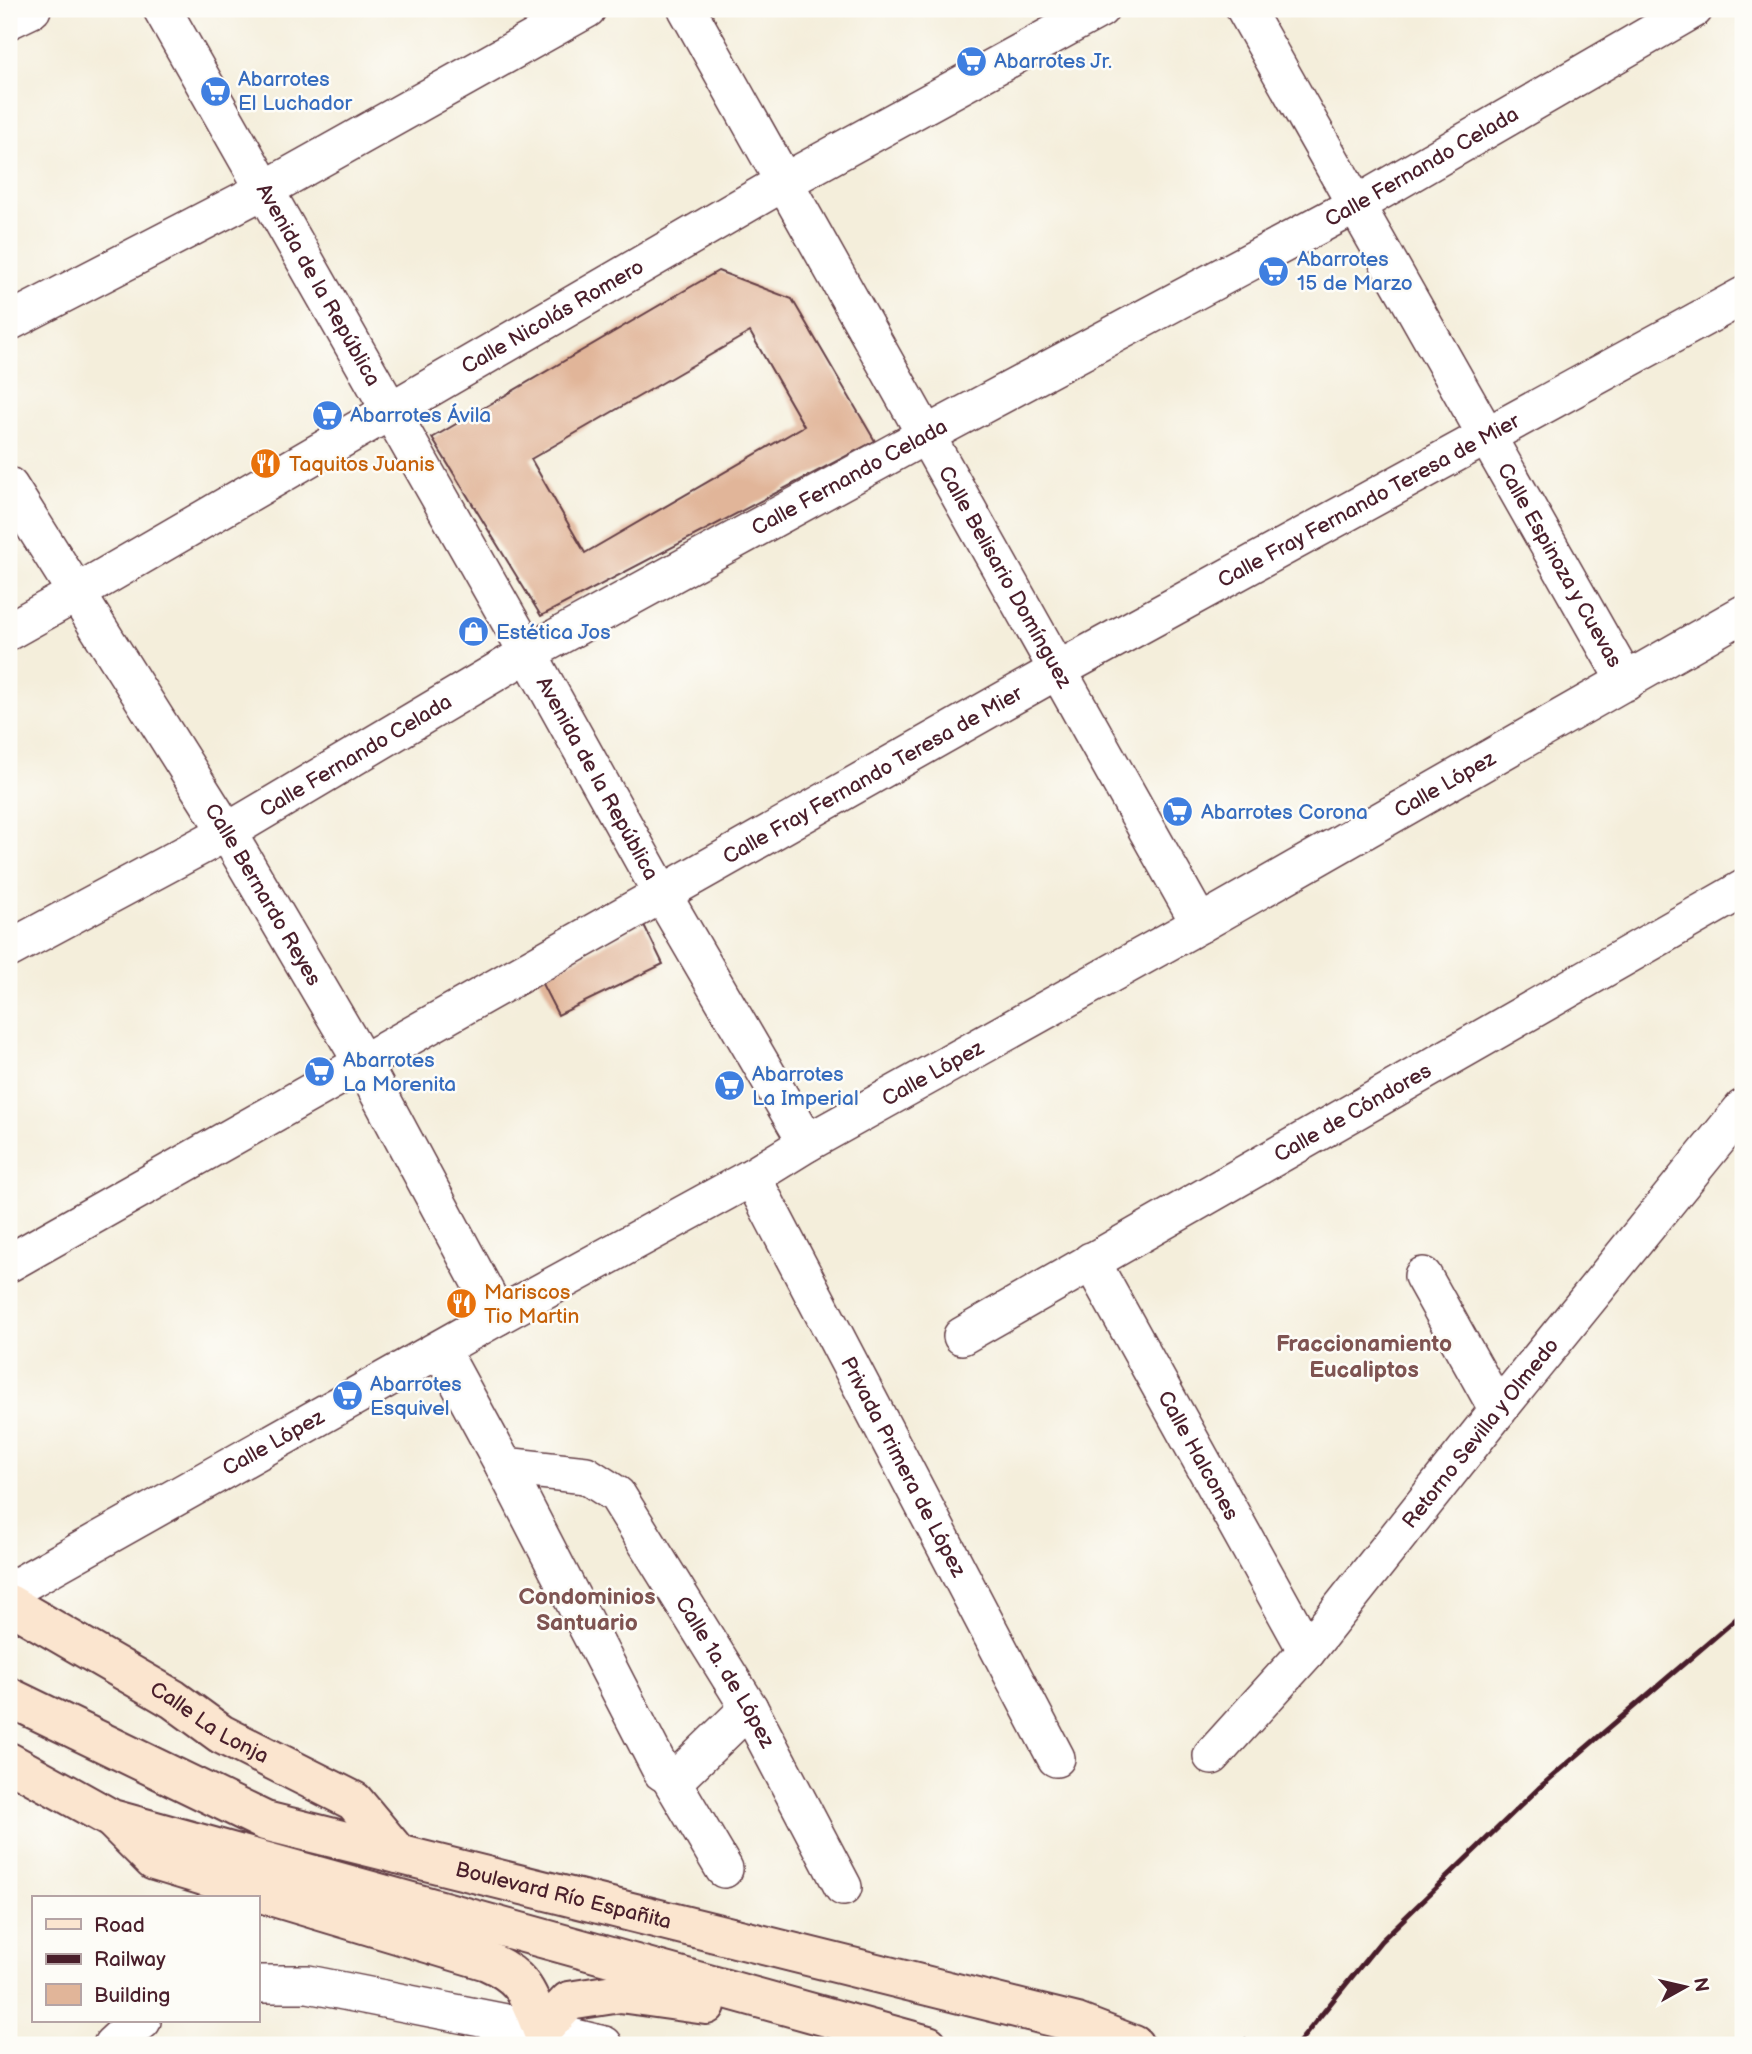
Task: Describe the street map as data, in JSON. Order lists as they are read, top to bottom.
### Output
{
  "streets": {
    "main road": ["Calle La Lonja", "Boulevard Río Españita"],
    "street": [
      "Calle Fernando Celada",
      "Avenida de la República",
      "Calle Nicolás Romero",
      "Calle Fray Fernando Teresa de Mier",
      "Calle Espinoza y Cuevas",
      "Calle Belisario Domínguez",
      "Calle López",
      "Calle Bernardo Reyes",
      "Calle de Cóndores",
      "Retorno Sevilla y Olmedo",
      "Calle Halcones",
      "Privada Primera de López",
      "Calle 1a. de López"
    ]
  },
  "crossings": [
    ["Calle Fernando Celada", "Avenida de la República"],
    ["Calle Fernando Celada", "Calle Espinoza y Cuevas"],
    ["Calle Fernando Celada", "Calle Belisario Domínguez"],
    ["Calle Fernando Celada", "Calle Bernardo Reyes"],
    ["Avenida de la República", "Calle Nicolás Romero"],
    ["Avenida de la República", "Calle Fray Fernando Teresa de Mier"],
    ["Avenida de la República", "Calle López"],
    ["Calle Nicolás Romero", "Calle Belisario Domínguez"],
    ["Calle Nicolás Romero", "Calle Bernardo Reyes"],
    ["Calle Fray Fernando Teresa de Mier", "Calle Espinoza y Cuevas"],
    ["Calle Fray Fernando Teresa de Mier", "Calle Belisario Domínguez"],
    ["Calle Fray Fernando Teresa de Mier", "Calle Bernardo Reyes"],
    ["Calle Espinoza y Cuevas", "Calle López"],
    ["Calle Belisario Domínguez", "Calle López"],
    ["Calle López", "Calle Bernardo Reyes"],
    ["Calle López", "Privada Primera de López"],
    ["Calle de Cóndores", "Calle Halcones"],
    ["Retorno Sevilla y Olmedo", "Calle Halcones"],
    ["Calle La Lonja", "Boulevard Río Españita"]
  ],
  "districts": ["Fraccionamiento Eucaliptos", "Condominios Santuario"],
  "places": {
    "supermarket": [
      "Abarrotes Jr.",
      "Abarrotes El Luchador",
      "Abarrotes 15 de Marzo",
      "Abarrotes Ávila",
      "Abarrotes Corona",
      "Abarrotes La Morenita",
      "Abarrotes La Imperial",
      "Abarrotes Esquivel"
    ],
    "restaurant": ["Taquitos Juanis", "Mariscos Tio Martin"],
    "shop": ["Estética Jos"]
  },
  "legend": ["Road", "Railway", "Building"],
  "north": "right"
}
